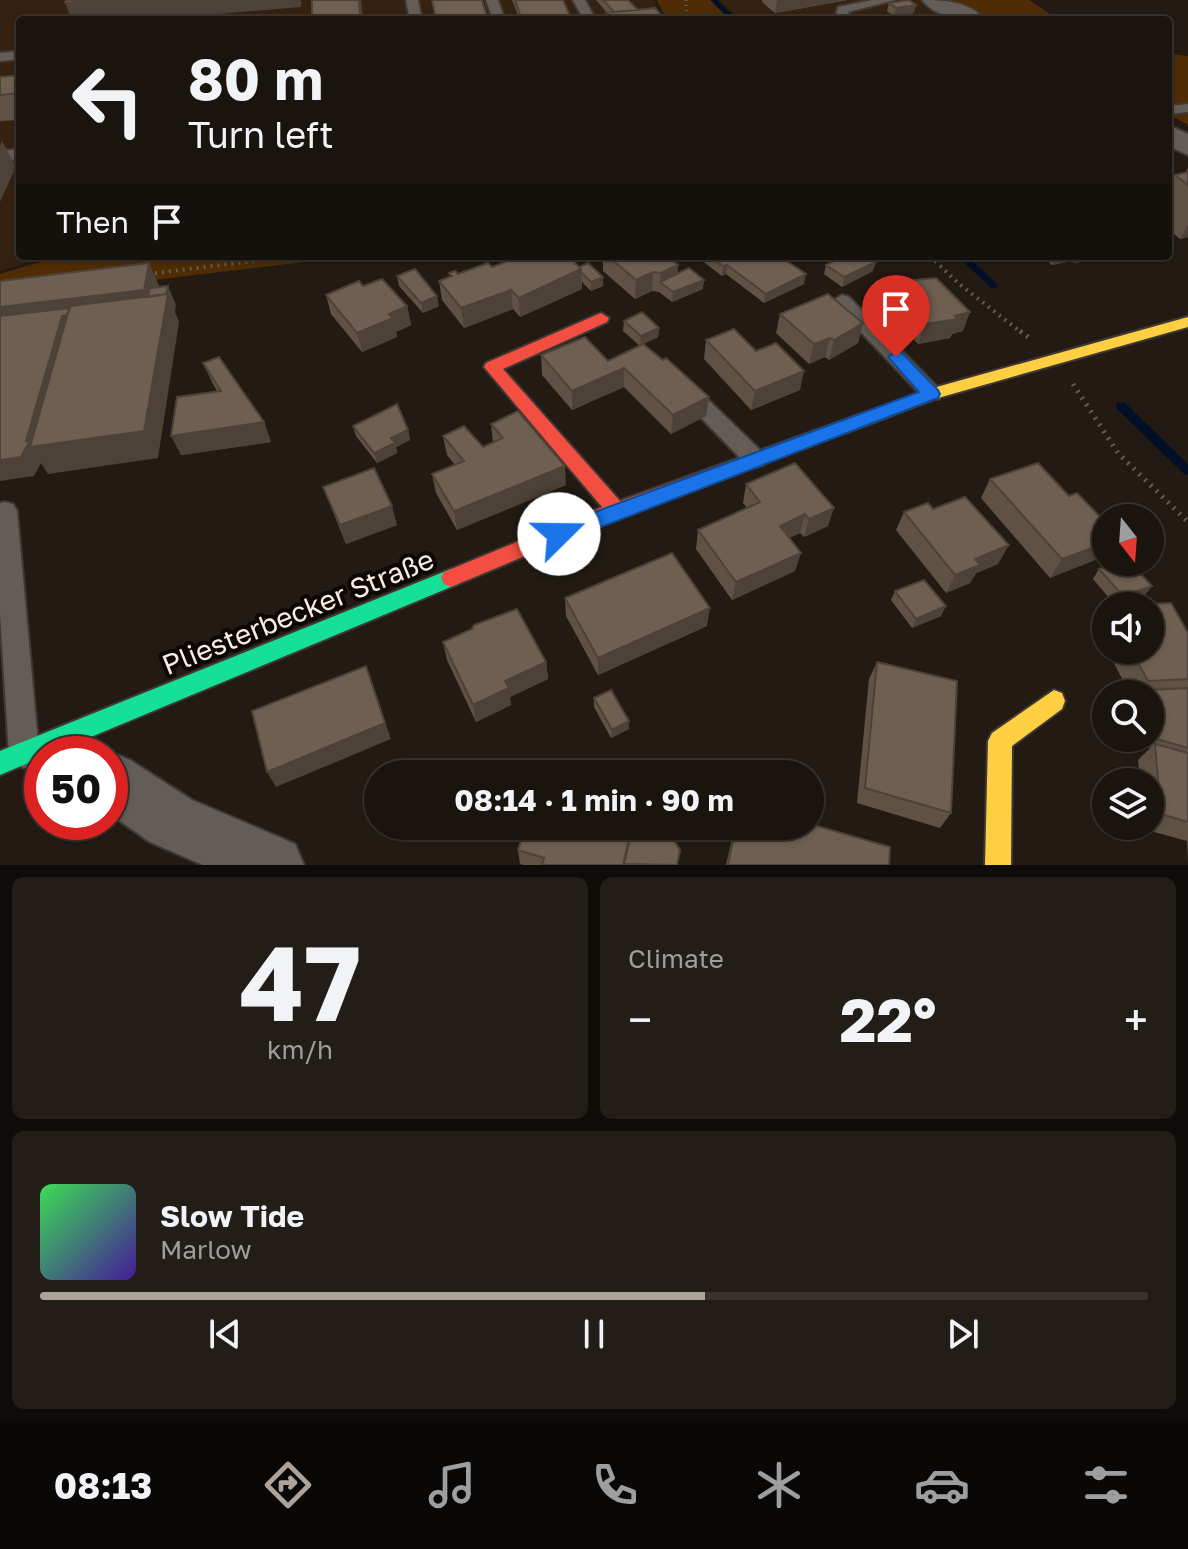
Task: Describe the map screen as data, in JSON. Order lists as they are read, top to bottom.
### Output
{
  "streets": {
    "main road": ["Pliesterbecker Straße"]
  },
  "north": "bottom",
  "page": {
    "turn": ["80 m", "Turn left"],
    "then": "Then",
    "limit": "50",
    "trip": "08:14 · 1 min · 90 m",
    "tile": [
      ["47", "km/h"],
      "Climate"
    ],
    "heat": ["−", "22°", "+"],
    "song": ["Slow Tide", "Marlow"],
    "tabs": "08:13"
  }
}
